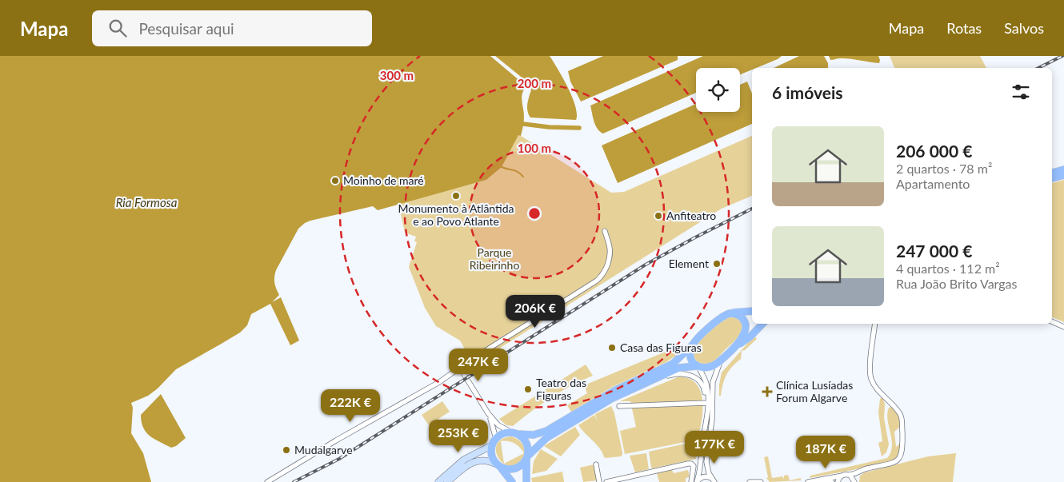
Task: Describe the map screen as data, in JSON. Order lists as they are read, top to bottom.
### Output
{
  "water": ["Ria Formosa"],
  "parks": ["Parque Ribeirinho"],
  "places": {
    "other": [
      "Moinho de maré",
      "Monumento à Atlântida e ao Povo Atlante",
      "Anfiteatro",
      "Element",
      "Casa das Figuras",
      "Teatro das Figuras",
      "Mudalgarve"
    ],
    "health": ["Clínica Lusíadas Forum Algarve"]
  },
  "page": {
    "header": "Mapa",
    "search": "Pesquisar aqui",
    "nav": ["Mapa", "Rotas", "Salvos"],
    "heading": "6 imóveis",
    "list": [
      {
        "name": "206 000 €",
        "note": "2 quartos · 78 m² · Apartamento"
      },
      {
        "name": "247 000 €",
        "note": "4 quartos · 112 m² · Rua João Brito Vargas"
      }
    ],
    "price": [
      "206K €",
      "247K €",
      "222K €",
      "253K €",
      "177K €",
      "187K €"
    ]
  },
  "rings": ["300 m", "200 m", "100 m"]
}
